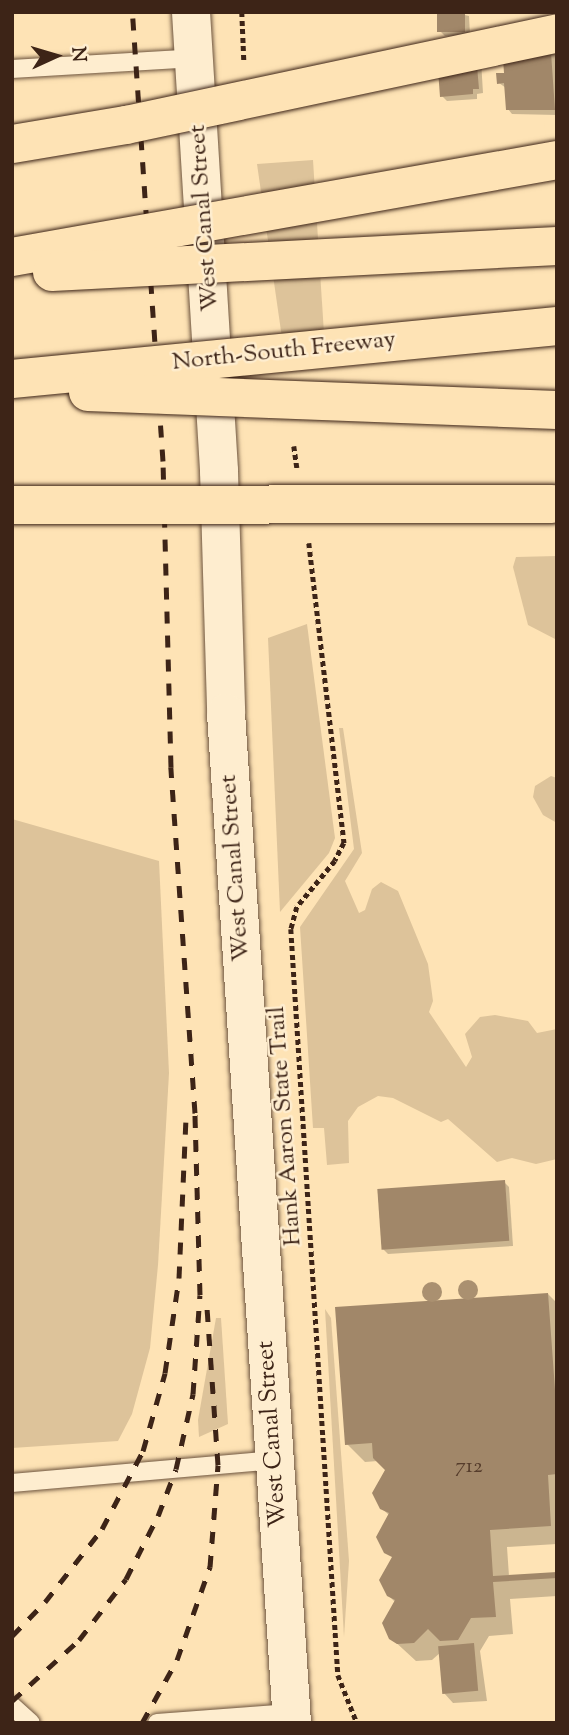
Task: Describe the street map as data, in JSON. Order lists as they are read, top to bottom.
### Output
{
  "streets": {
    "highway": ["North-South Freeway"],
    "street": ["West Canal Street"],
    "path": ["Hank Aaron State Trail"]
  },
  "house_numbers": ["712"],
  "north": "right"
}
